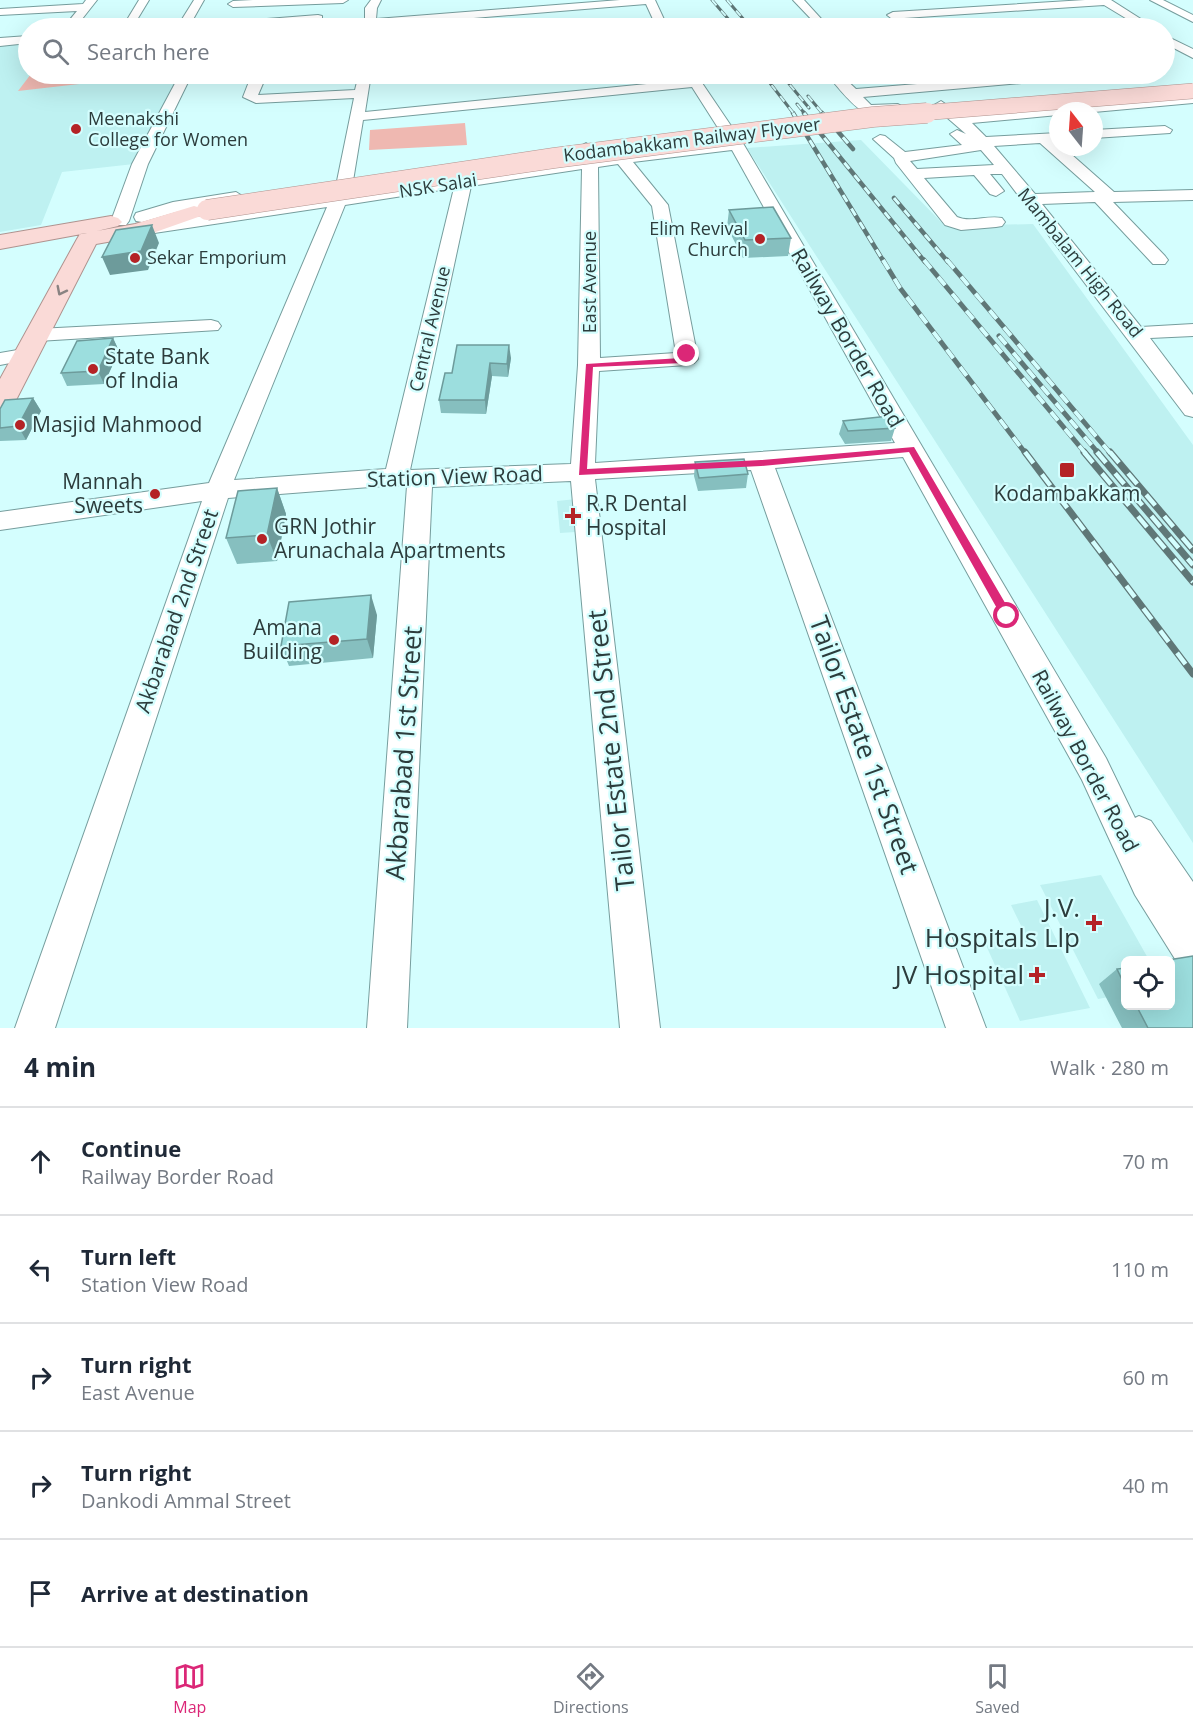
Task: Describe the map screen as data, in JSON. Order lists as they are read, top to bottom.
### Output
{
  "streets": {
    "main road": ["Kodambakkam Railway Flyover"],
    "street": [
      "NSK Salai",
      "Mambalam High Road",
      "East Avenue",
      "Central Avenue",
      "Railway Border Road",
      "Station View Road",
      "Akbarabad 2nd Street",
      "Tailor Estate 1st Street",
      "Tailor Estate 2nd Street",
      "Akbarabad 1st Street"
    ]
  },
  "crossings": [
    ["Kodambakkam Railway Flyover", "NSK Salai"],
    ["NSK Salai", "East Avenue"],
    ["NSK Salai", "Central Avenue"],
    ["NSK Salai", "Railway Border Road"],
    ["NSK Salai", "Akbarabad 2nd Street"],
    ["East Avenue", "Station View Road"],
    ["East Avenue", "Tailor Estate 2nd Street"],
    ["Central Avenue", "Station View Road"],
    ["Central Avenue", "Akbarabad 1st Street"],
    ["Railway Border Road", "Station View Road"],
    ["Station View Road", "Akbarabad 2nd Street"],
    ["Station View Road", "Tailor Estate 1st Street"],
    ["Station View Road", "Tailor Estate 2nd Street"],
    ["Station View Road", "Akbarabad 1st Street"]
  ],
  "places": {
    "other": [
      "Meenakshi College for Women",
      "Elim Revival Church",
      "Sekar Emporium",
      "State Bank of India",
      "Masjid Mahmood",
      "Mannah Sweets",
      "GRN Jothir Arunachala Apartments",
      "Amana Building"
    ],
    "transit": ["Kodambakkam"],
    "health": ["R.R Dental Hospital", "J.V. Hospitals Llp", "JV Hospital"]
  },
  "north": "top",
  "page": {
    "search": "Search here",
    "heading": ["4 min", "Walk · 280 m"],
    "list": [
      ["Continue", "Railway Border Road", "70 m"],
      ["Turn left", "Station View Road", "110 m"],
      ["Turn right", "East Avenue", "60 m"],
      ["Turn right", "Dankodi Ammal Street", "40 m"],
      "Arrive at destination"
    ],
    "nav": ["Map", "Directions", "Saved"]
  }
}
